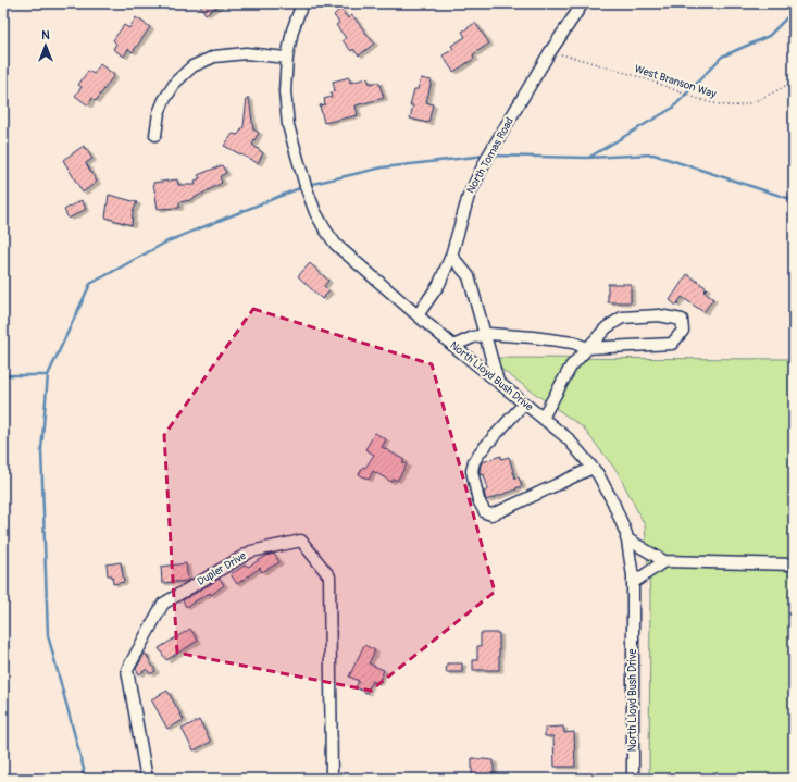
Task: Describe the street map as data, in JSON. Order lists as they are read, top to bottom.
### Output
{
  "streets": {
    "street": ["North Tomas Road", "North Lloyd Bush Drive", "Dupler Drive"],
    "path": ["West Branson Way"]
  },
  "crossings": [
    ["West Branson Way", "North Tomas Road"],
    ["North Tomas Road", "North Lloyd Bush Drive"]
  ],
  "north": "top"
}
